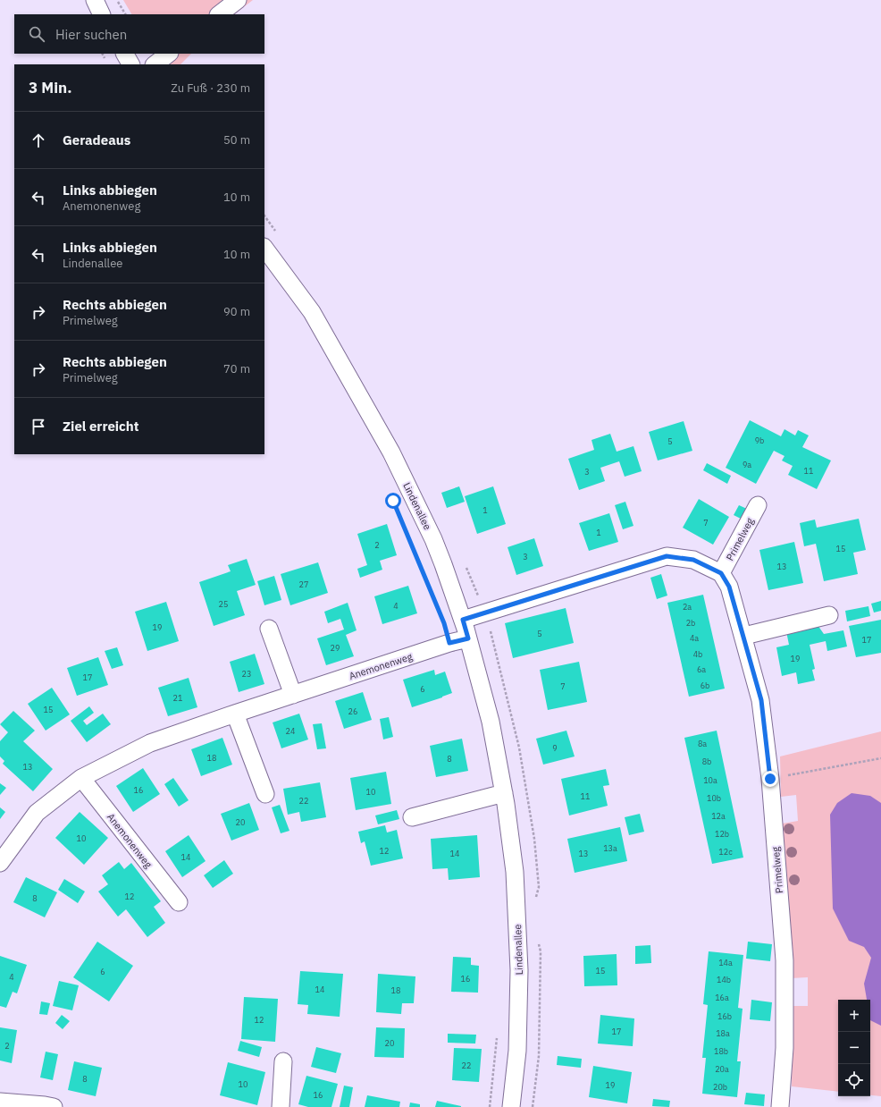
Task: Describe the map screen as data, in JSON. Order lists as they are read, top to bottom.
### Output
{
  "streets": {
    "street": ["Lindenallee", "Primelweg", "Anemonenweg"]
  },
  "crossings": [
    ["Lindenallee", "Anemonenweg"]
  ],
  "house_numbers": [
    "9b",
    "5",
    "9a",
    "11",
    "3",
    "1",
    "7",
    "1",
    "2",
    "15",
    "3",
    "13",
    "27",
    "25",
    "4",
    "2a",
    "2b",
    "19",
    "5",
    "4a",
    "17",
    "29",
    "4b",
    "19",
    "6a",
    "23",
    "17",
    "6b",
    "7",
    "6",
    "21",
    "15",
    "26",
    "24",
    "8a",
    "9",
    "18",
    "8",
    "8b",
    "13",
    "10a",
    "16",
    "10",
    "11",
    "10b",
    "22",
    "12a",
    "20",
    "12b",
    "10",
    "13a",
    "12",
    "12c",
    "14",
    "13",
    "14",
    "12",
    "8",
    "14a",
    "15",
    "6",
    "4",
    "16",
    "14b",
    "14",
    "18",
    "16a",
    "16b",
    "12",
    "17",
    "18a",
    "20",
    "2",
    "18b",
    "22",
    "20a",
    "8",
    "10",
    "19",
    "20b",
    "16"
  ],
  "page": {
    "search": "Hier suchen",
    "heading": ["3 Min.", "Zu Fuß · 230 m"],
    "list": [
      ["Geradeaus", "50 m"],
      ["Links abbiegen", "Anemonenweg", "10 m"],
      ["Links abbiegen", "Lindenallee", "10 m"],
      ["Rechts abbiegen", "Primelweg", "90 m"],
      ["Rechts abbiegen", "Primelweg", "70 m"],
      "Ziel erreicht"
    ],
    "map_buttons": ["+", "−"]
  }
}
